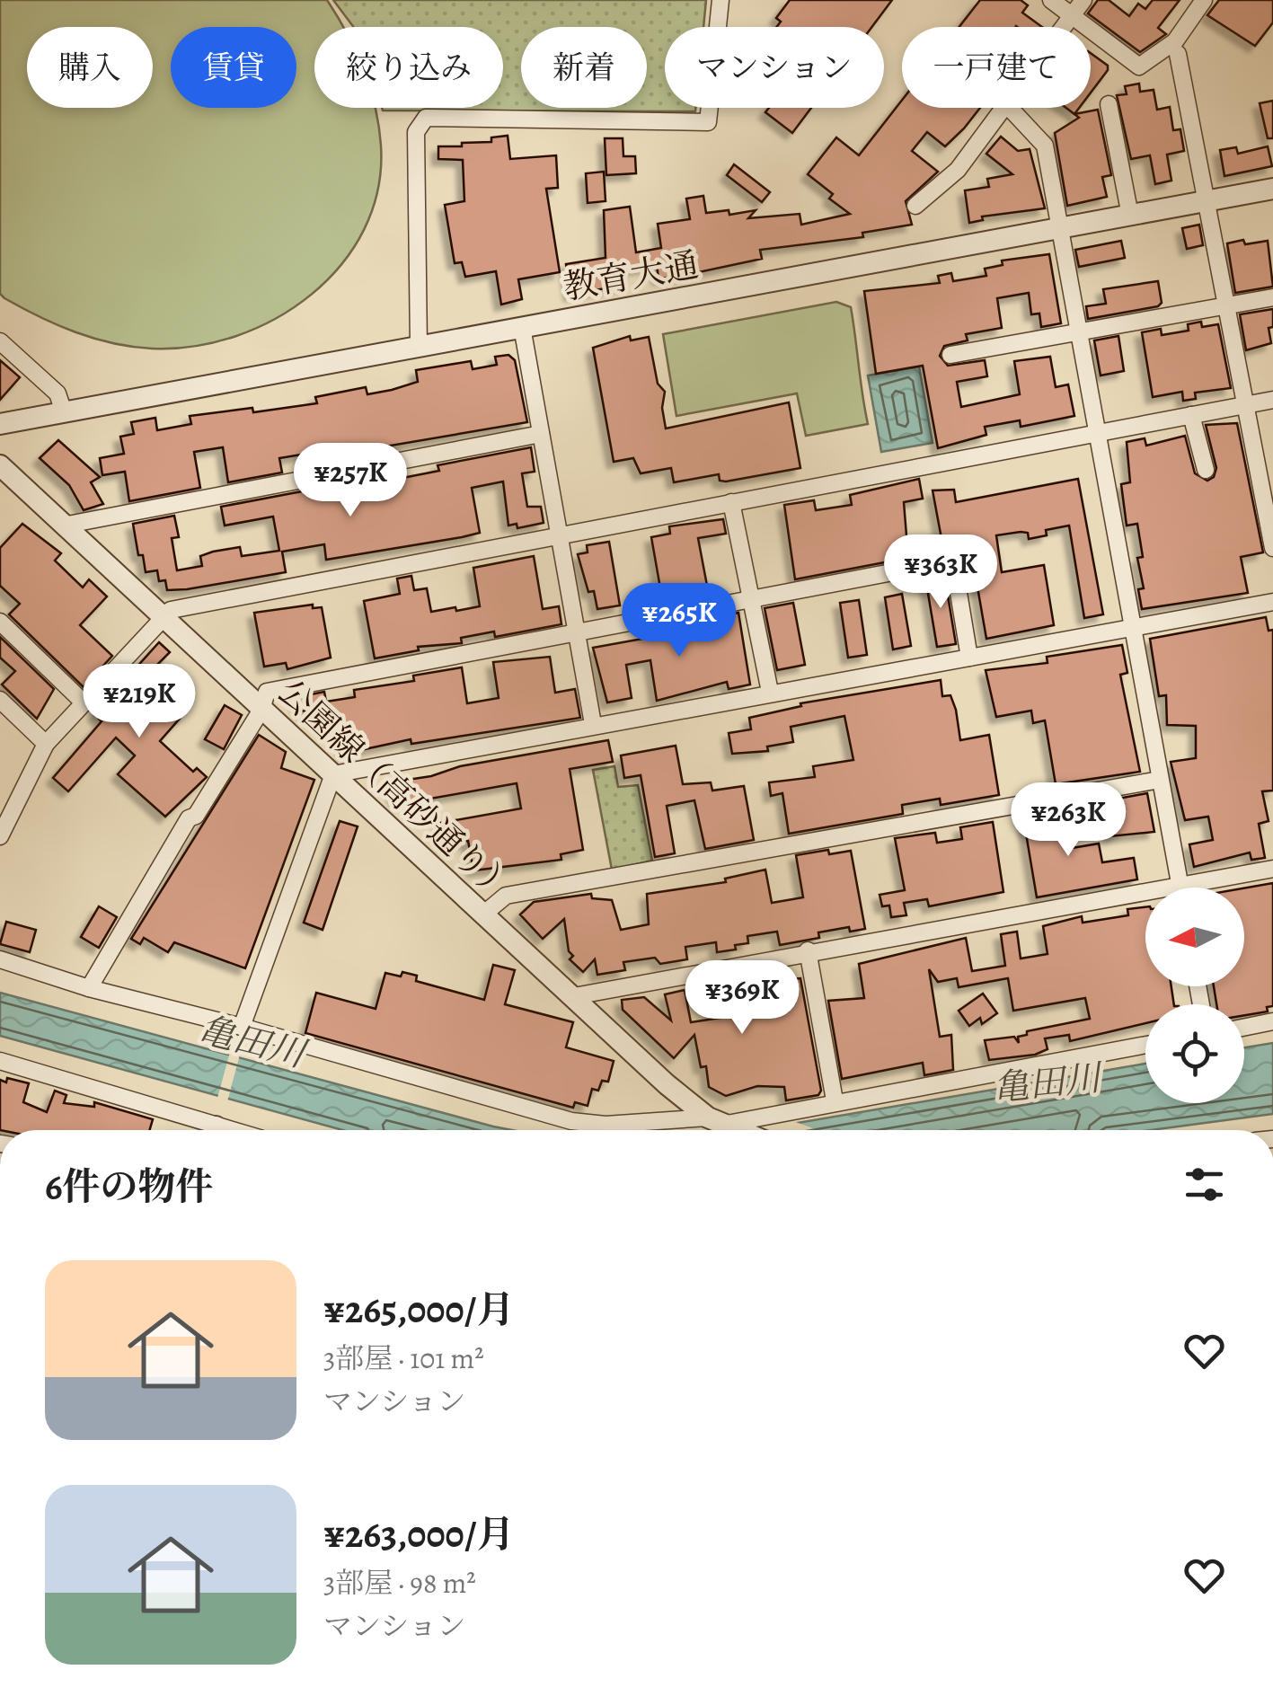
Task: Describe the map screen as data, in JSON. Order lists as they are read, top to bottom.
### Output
{
  "streets": {
    "street": ["教育大通", "公園線（高砂通り）"]
  },
  "water": ["亀田川"],
  "north": "left",
  "page": {
    "chip": [
      "購入",
      "賃貸",
      "絞り込み",
      "新着",
      "マンション",
      "一戸建て"
    ],
    "price": [
      "¥257K",
      "¥363K",
      "¥265K",
      "¥219K",
      "¥263K",
      "¥369K"
    ],
    "heading": "6件の物件",
    "list": [
      {
        "name": "¥265,000/月",
        "note": "3部屋 · 101 m² · マンション"
      },
      {
        "name": "¥263,000/月",
        "note": "3部屋 · 98 m² · マンション"
      }
    ]
  }
}
